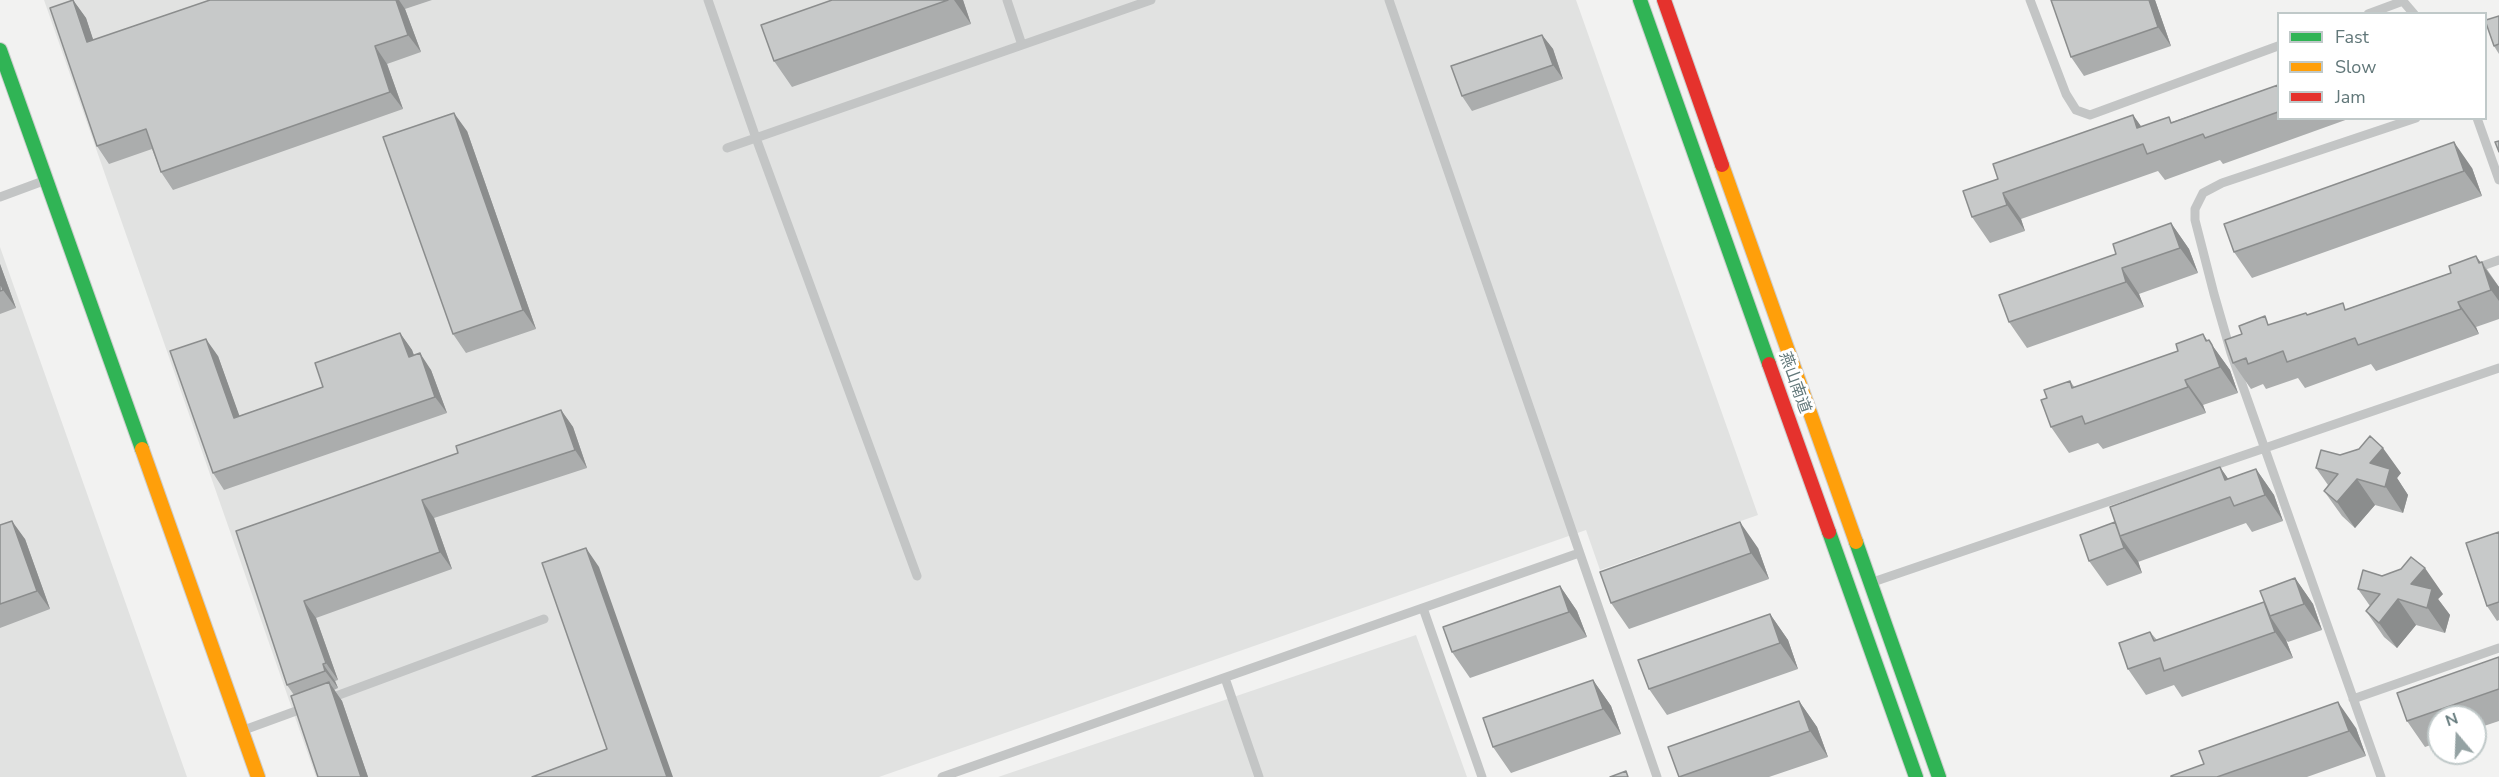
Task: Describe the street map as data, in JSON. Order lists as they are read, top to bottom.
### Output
{
  "streets": {
    "main road": ["燕山南道"]
  },
  "legend": ["Fast", "Slow", "Jam"],
  "north": "top"
}
